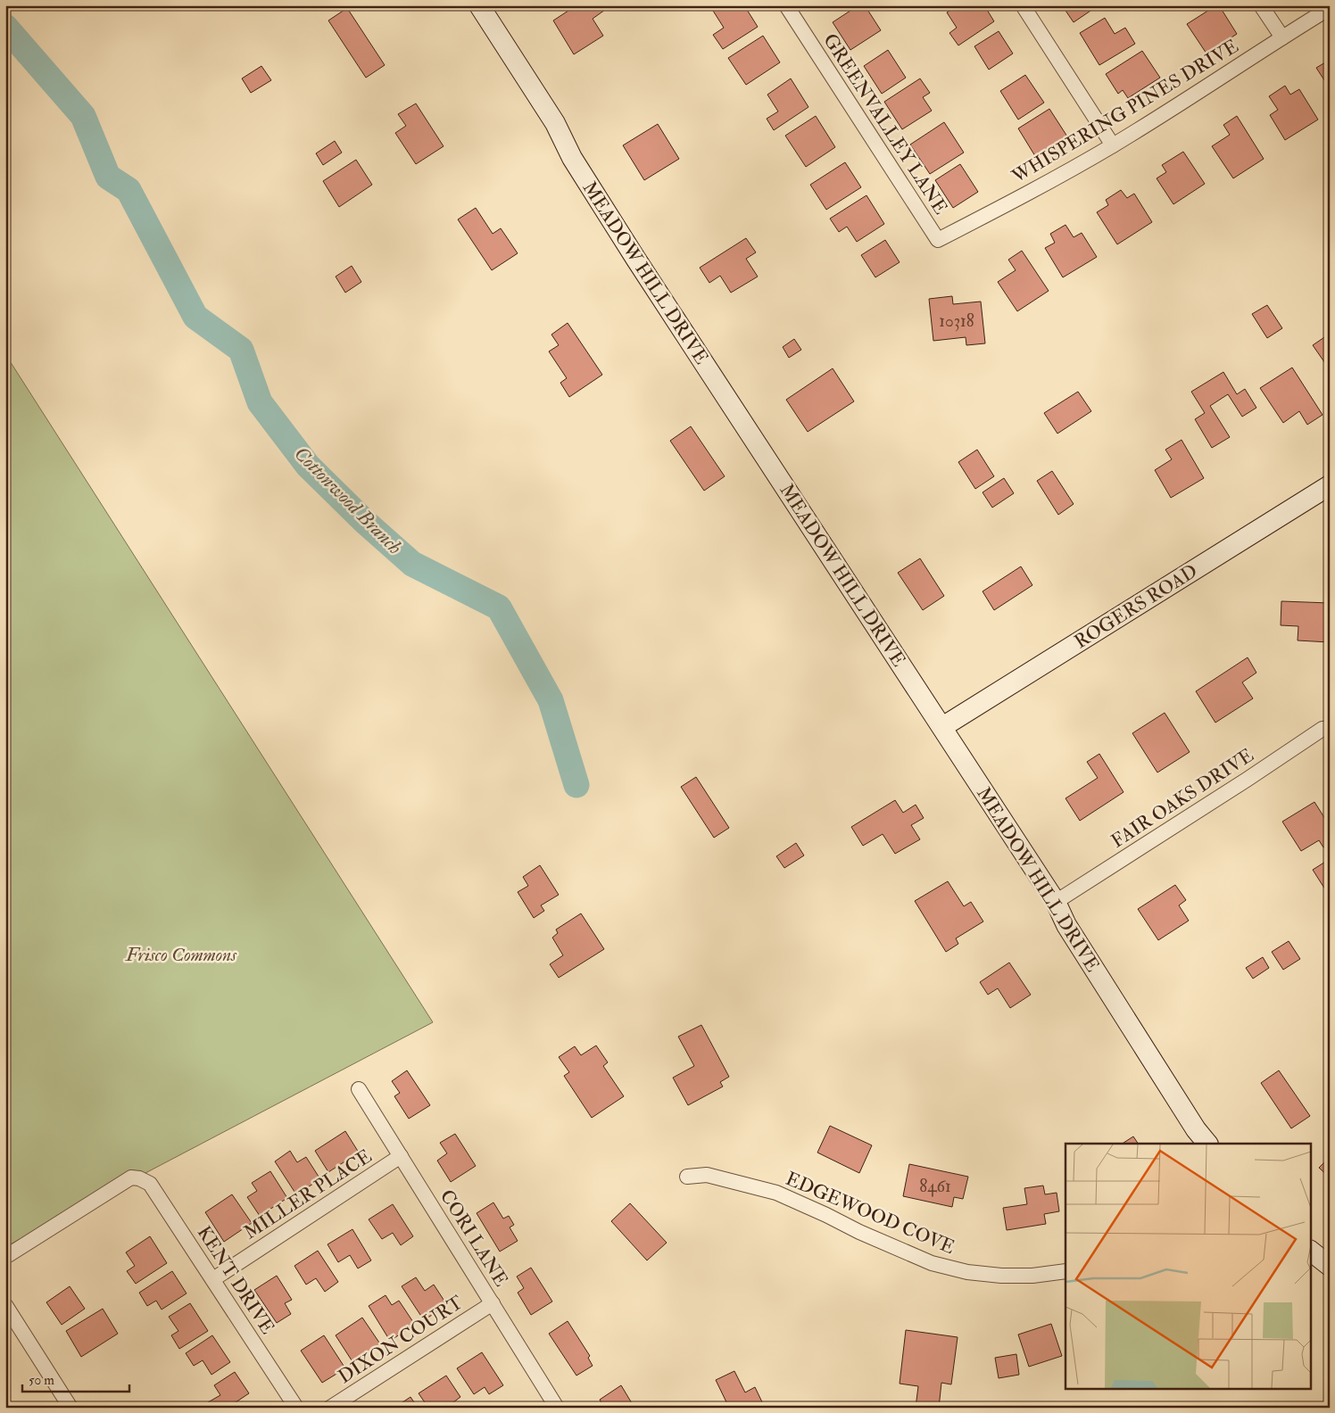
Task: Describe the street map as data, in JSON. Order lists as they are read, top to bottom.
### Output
{
  "streets": {
    "street": [
      "WHISPERING PINES DRIVE",
      "GREENVALLEY LANE",
      "MEADOW HILL DRIVE",
      "ROGERS ROAD",
      "FAIR OAKS DRIVE",
      "MILLER PLACE",
      "EDGEWOOD COVE",
      "CORI LANE",
      "KENT DRIVE",
      "DIXON COURT"
    ]
  },
  "crossings": [
    ["WHISPERING PINES DRIVE", "GREENVALLEY LANE"],
    ["MEADOW HILL DRIVE", "ROGERS ROAD"],
    ["MEADOW HILL DRIVE", "FAIR OAKS DRIVE"],
    ["MILLER PLACE", "CORI LANE"],
    ["MILLER PLACE", "KENT DRIVE"],
    ["CORI LANE", "DIXON COURT"]
  ],
  "water": ["Cottonwood Branch"],
  "parks": ["Frisco Commons"],
  "house_numbers": ["10318", "8461"],
  "scale_bar": "50 m"
}
